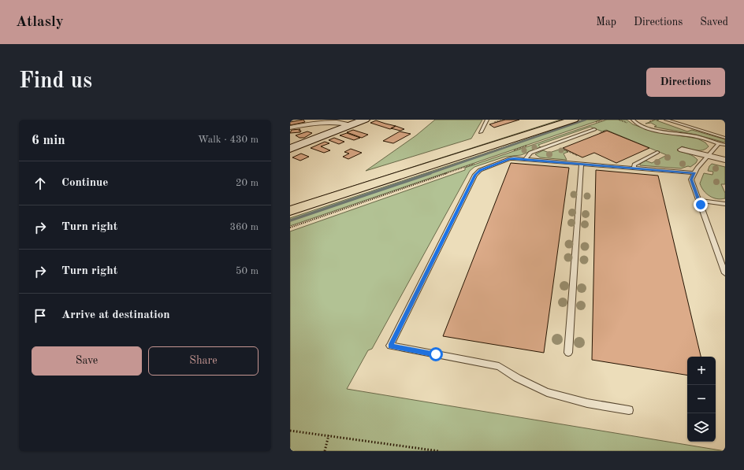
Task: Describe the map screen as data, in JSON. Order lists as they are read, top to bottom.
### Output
{
  "page": {
    "header": "Atlasly",
    "nav": ["Map", "Directions", "Saved"],
    "buttons": [
      "Directions",
      ["Save", "Share"]
    ],
    "title": "Find us",
    "heading": ["6 min", "Walk · 430 m"],
    "list": [
      ["Continue", "20 m"],
      ["Turn right", "360 m"],
      ["Turn right", "50 m"],
      "Arrive at destination"
    ],
    "map_buttons": ["+", "−"]
  }
}
